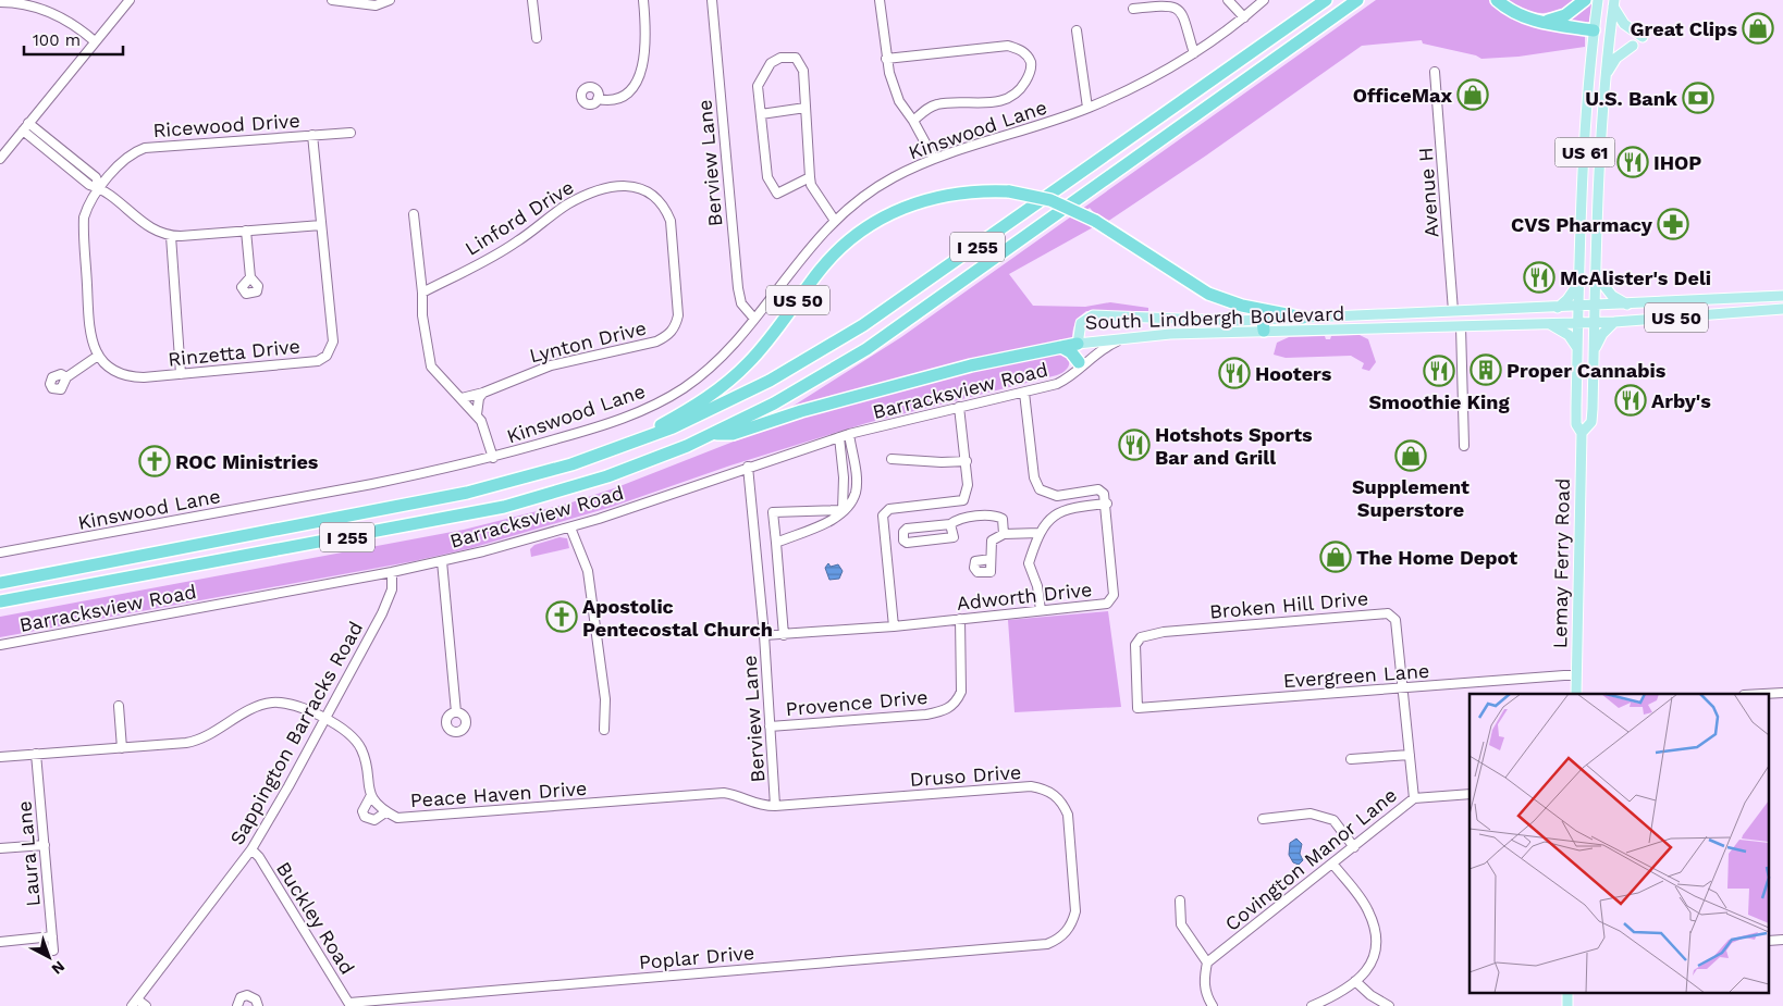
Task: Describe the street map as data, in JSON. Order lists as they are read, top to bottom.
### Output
{
  "streets": {
    "highway": ["I 255", "US 50"],
    "main road": ["US 61", "South Lindbergh Boulevard", "Lemay Ferry Road"],
    "street": [
      "Ricewood Drive",
      "Kinswood Lane",
      "Berview Lane",
      "Avenue H",
      "Linford Drive",
      "Lynton Drive",
      "Rinzetta Drive",
      "Barracksview Road",
      "Adworth Drive",
      "Broken Hill Drive",
      "Evergreen Lane",
      "Provence Drive",
      "Sappington Barracks Road",
      "Druso Drive",
      "Peace Haven Drive",
      "Laura Lane",
      "Covington Manor Lane",
      "Buckley Road",
      "Poplar Drive"
    ]
  },
  "crossings": [
    ["Ricewood Drive", "Rinzetta Drive"],
    ["Kinswood Lane", "Berview Lane"],
    ["Berview Lane", "Barracksview Road"],
    ["Berview Lane", "Adworth Drive"],
    ["Berview Lane", "Provence Drive"],
    ["Berview Lane", "Druso Drive"],
    ["Berview Lane", "Peace Haven Drive"],
    ["Avenue H", "South Lindbergh Boulevard"],
    ["Linford Drive", "Lynton Drive"],
    ["I 255", "US 50"],
    ["US 50", "South Lindbergh Boulevard"],
    ["South Lindbergh Boulevard", "Barracksview Road"],
    ["South Lindbergh Boulevard", "Lemay Ferry Road"],
    ["Barracksview Road", "Sappington Barracks Road"],
    ["Lemay Ferry Road", "Evergreen Lane"],
    ["Adworth Drive", "Provence Drive"],
    ["Broken Hill Drive", "Evergreen Lane"],
    ["Broken Hill Drive", "Covington Manor Lane"],
    ["Sappington Barracks Road", "Buckley Road"],
    ["Druso Drive", "Peace Haven Drive"],
    ["Druso Drive", "Poplar Drive"],
    ["Buckley Road", "Poplar Drive"]
  ],
  "places": {
    "shop": [
      "Great Clips",
      "OfficeMax",
      "Supplement Superstore",
      "The Home Depot"
    ],
    "bank": ["U.S. Bank"],
    "restaurant": [
      "IHOP",
      "McAlister's Deli",
      "Smoothie King",
      "Hooters",
      "Arby's",
      "Hotshots Sports Bar and Grill"
    ],
    "pharmacy": ["CVS Pharmacy"],
    "building": ["Proper Cannabis"],
    "church": ["ROC Ministries", "Apostolic Pentecostal Church"]
  },
  "scale_bar": "100 m",
  "north": "bottom right"
}
